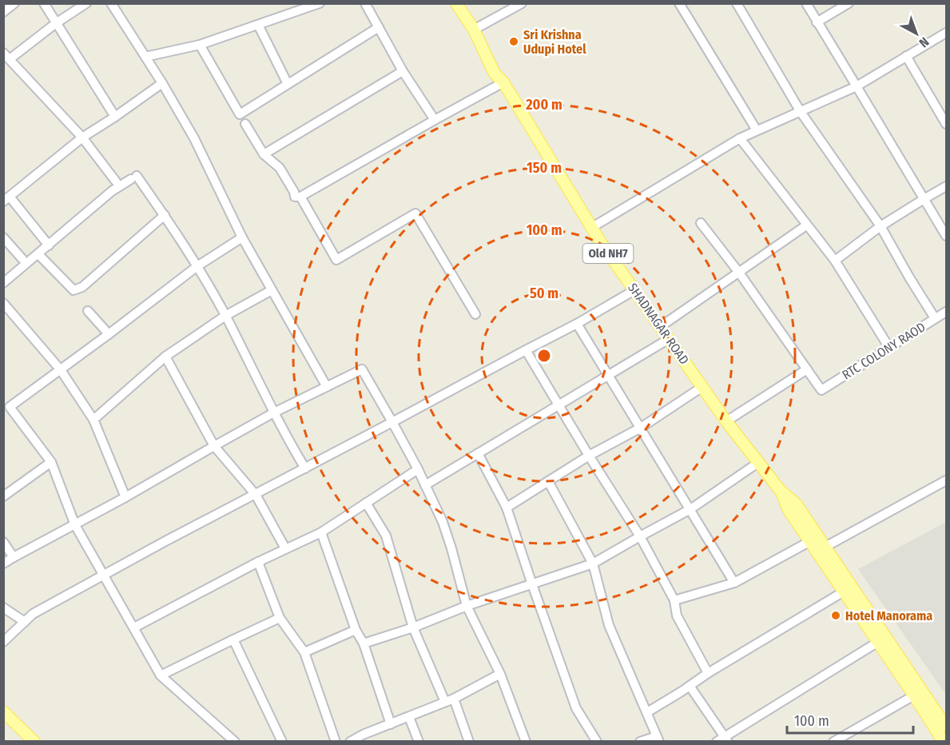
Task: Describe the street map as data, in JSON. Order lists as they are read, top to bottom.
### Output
{
  "streets": {
    "main road": ["Old NH7", "SHADNAGAR ROAD"],
    "street": ["RTC COLONY RAOD"]
  },
  "places": ["Sri Krishna Udupi Hotel", "Hotel Manorama"],
  "scale_bar": "100 m",
  "north": "bottom right",
  "rings": [
    "200 m",
    "150 m",
    "100 m",
    "50 m"
  ]
}
